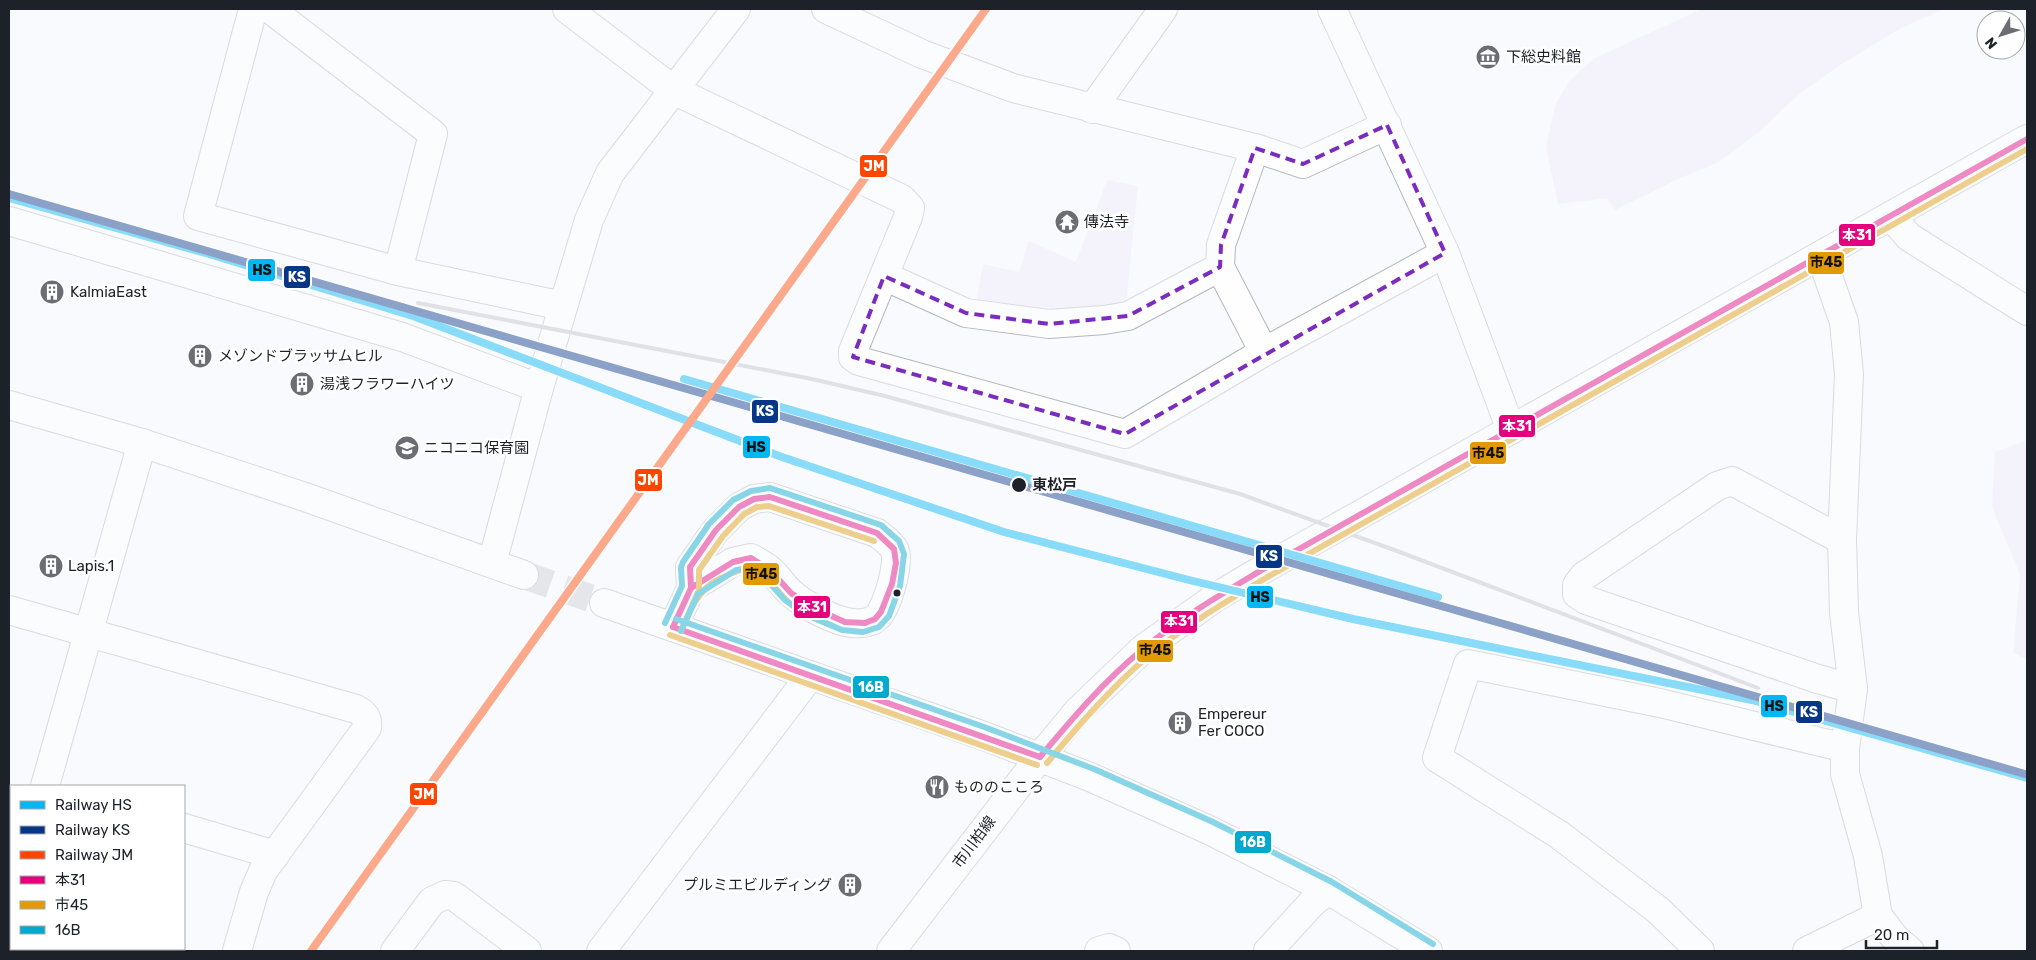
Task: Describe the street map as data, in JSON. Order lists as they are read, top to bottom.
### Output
{
  "streets": {
    "street": ["市川柏線"]
  },
  "places": {
    "museum": ["下総史料館"],
    "temple": ["傳法寺"],
    "building": [
      "KalmiaEast",
      "メゾンドブラッサムヒル",
      "湯浅フラワーハイツ",
      "Lapis.1",
      "Empereur Fer COCO",
      "プルミエビルディング"
    ],
    "school or university": ["ニコニコ保育園"],
    "other": ["東松戸"],
    "restaurant": ["もののこころ"]
  },
  "lines": [
    "rail line JM",
    "transit line 本31",
    "transit line 市45",
    "rail line KS",
    "rail line HS",
    "transit line 16B"
  ],
  "legend": [
    "Railway HS",
    "Railway KS",
    "Railway JM",
    "本31",
    "市45",
    "16B"
  ],
  "scale_bar": "20 m",
  "north": "bottom left"
}
